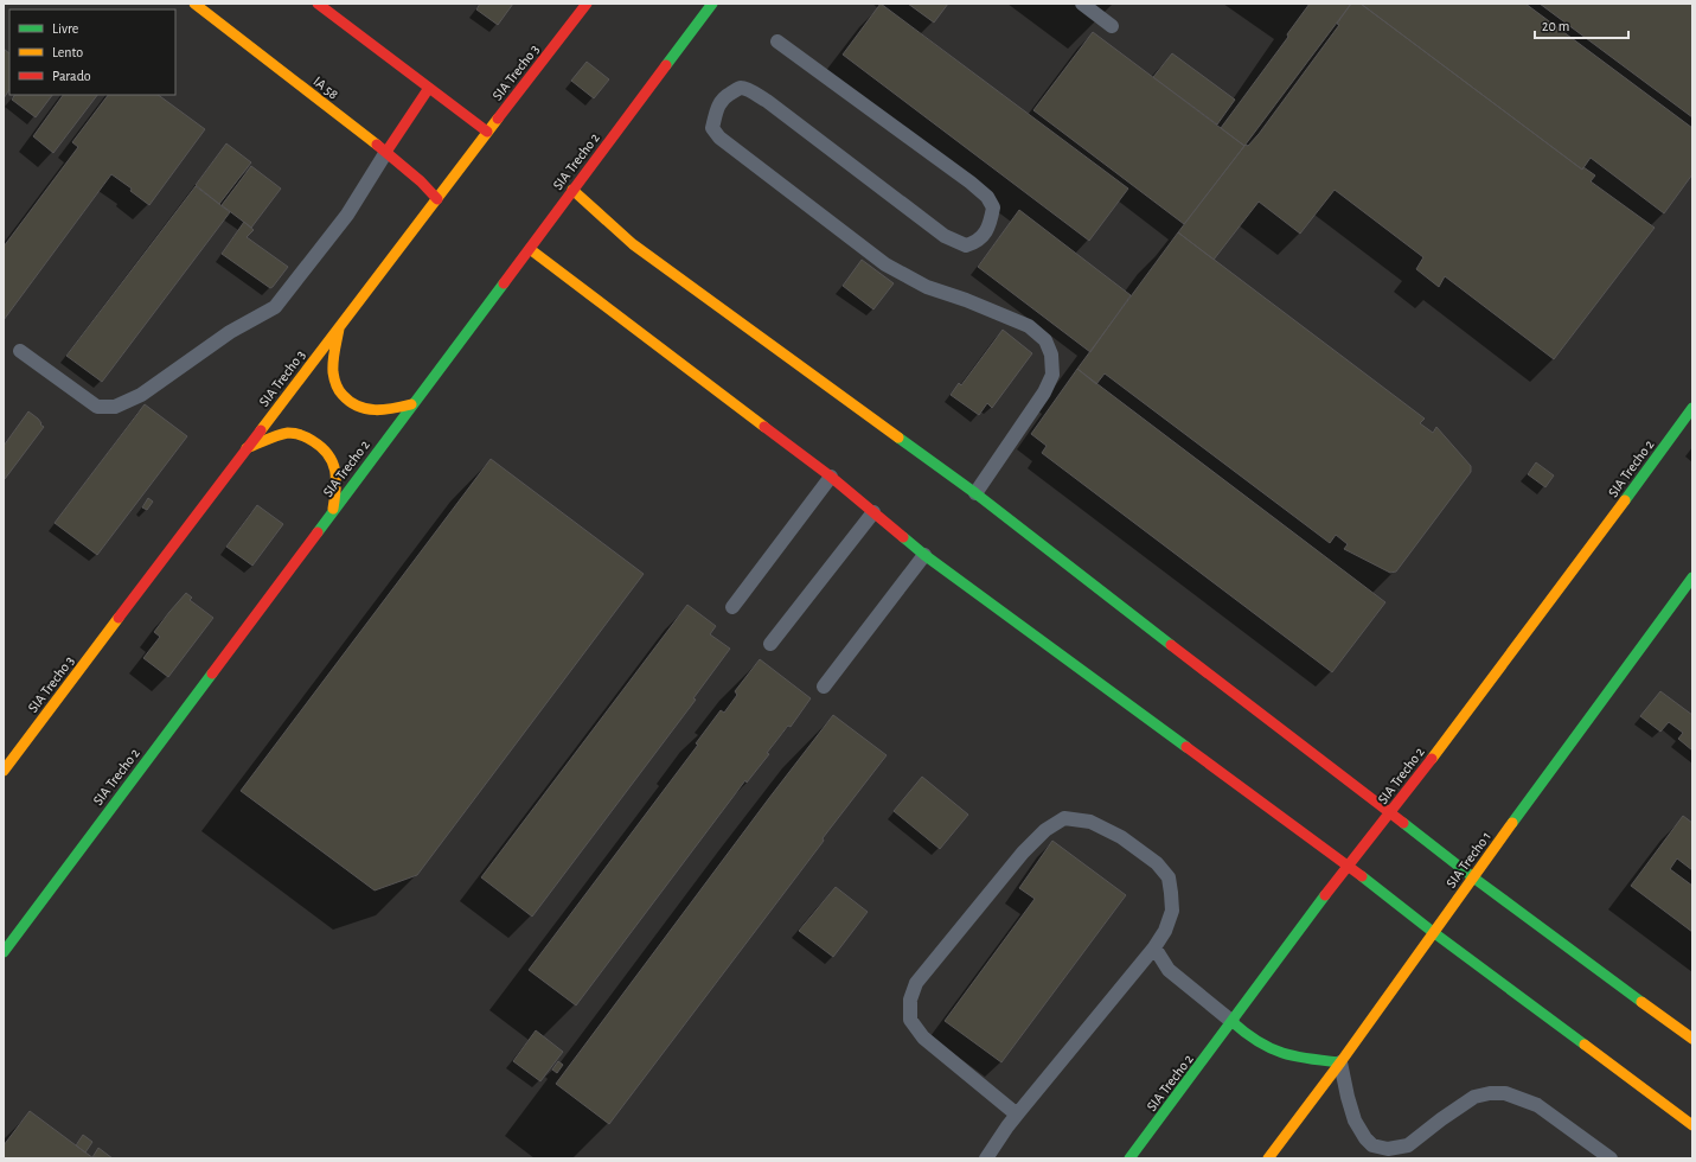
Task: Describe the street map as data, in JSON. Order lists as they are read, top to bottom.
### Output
{
  "streets": {
    "main road": [
      "SIA Trecho 3",
      "IA 58",
      "SIA Trecho 2",
      "SIA Trecho 1"
    ]
  },
  "crossings": [
    ["SIA Trecho 3", "IA 58"]
  ],
  "legend": ["Livre", "Lento", "Parado"],
  "scale_bar": "20 m"
}
